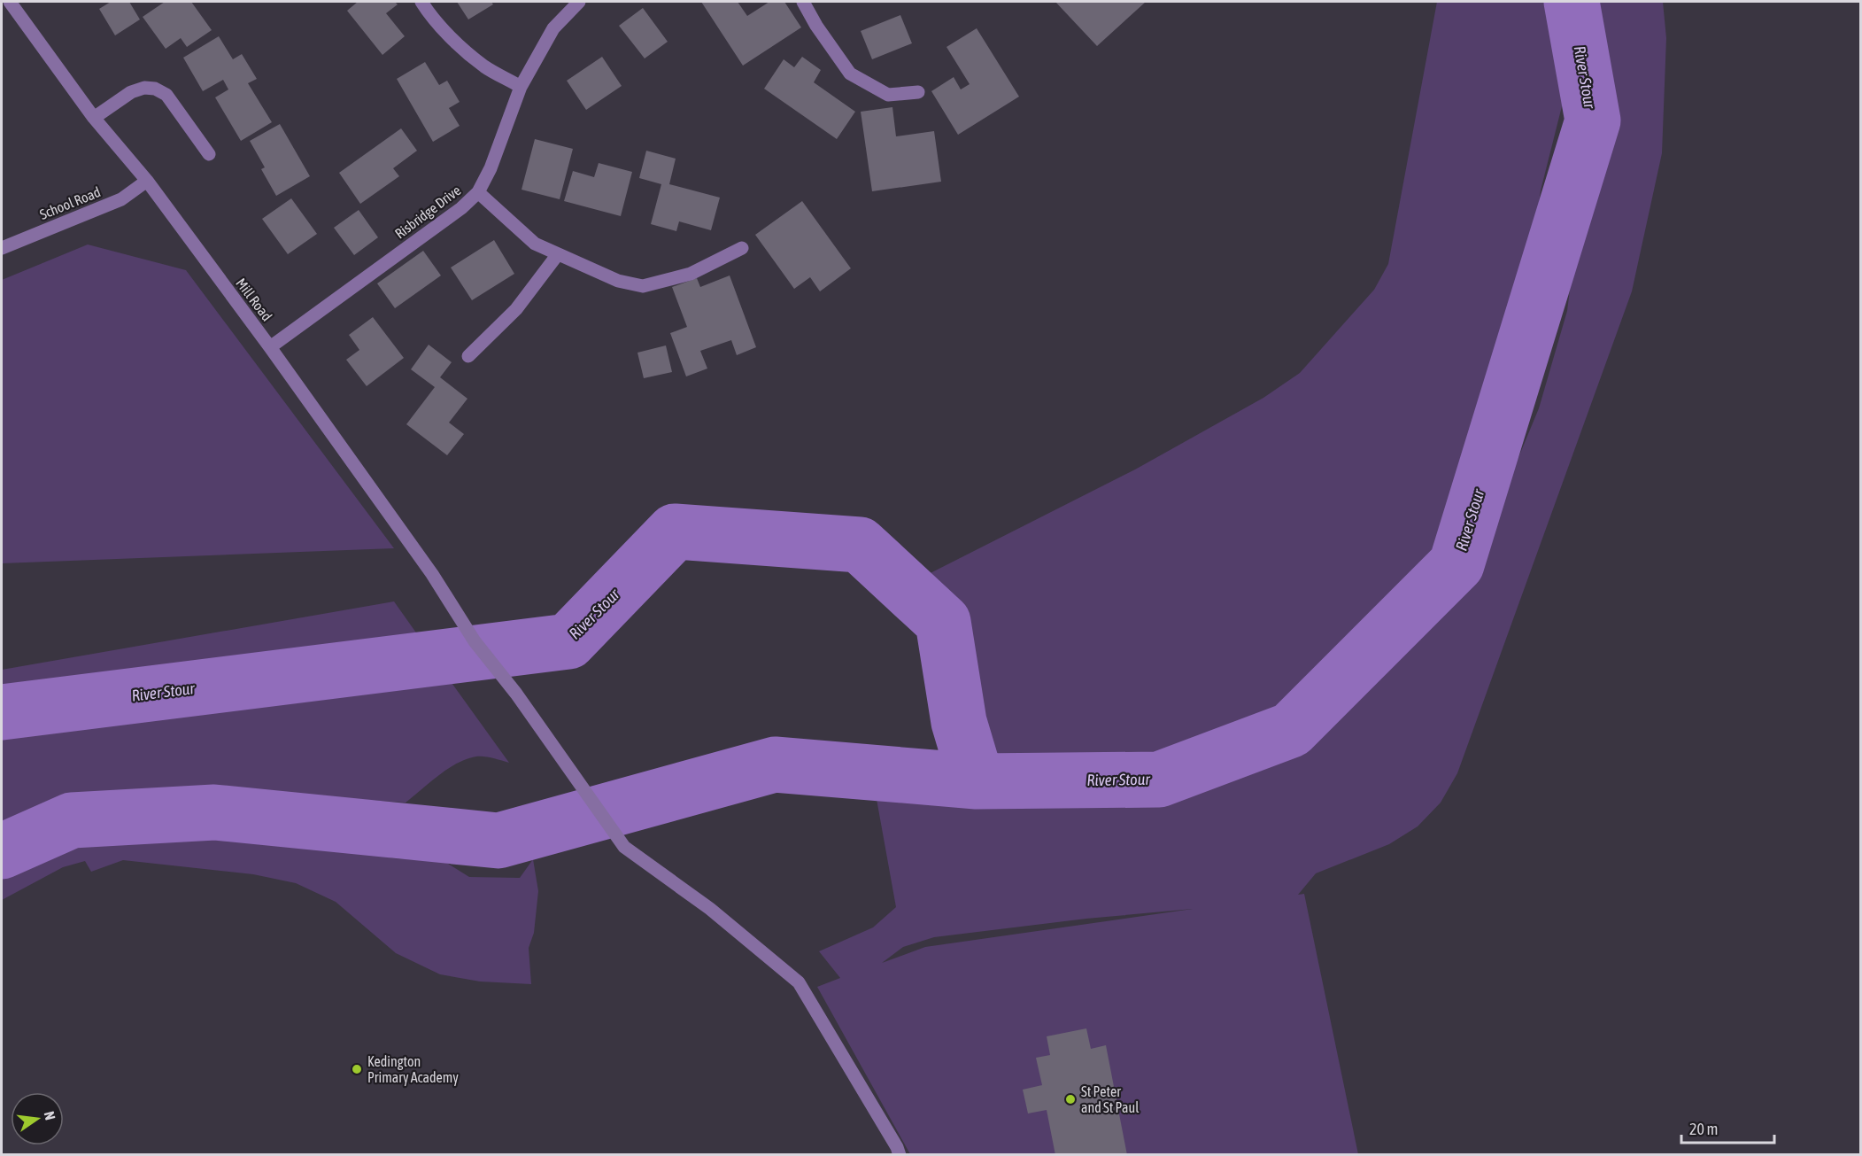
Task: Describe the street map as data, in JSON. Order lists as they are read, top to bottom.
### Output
{
  "streets": {
    "street": ["School Road", "Risbridge Drive", "Mill Road"]
  },
  "crossings": [
    ["School Road", "Mill Road"],
    ["Risbridge Drive", "Mill Road"]
  ],
  "water": ["River Stour"],
  "places": ["Kedington Primary Academy", "St Peter and St Paul"],
  "scale_bar": "20 m",
  "north": "right"
}
